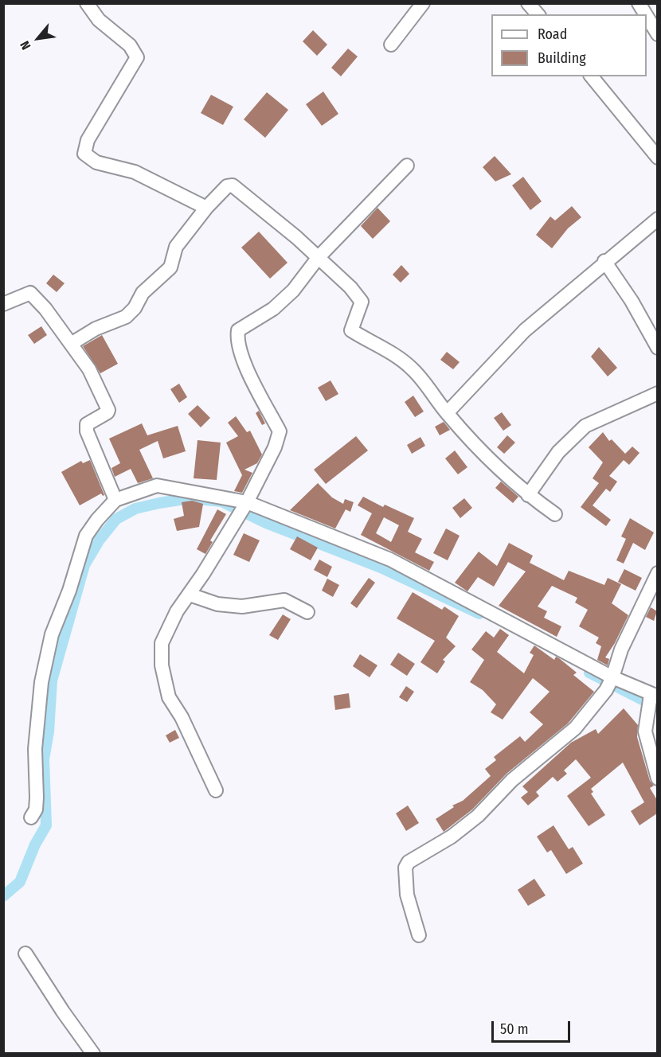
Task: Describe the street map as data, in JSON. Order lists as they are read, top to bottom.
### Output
{
  "legend": ["Road", "Building"],
  "scale_bar": "50 m",
  "north": "bottom left"
}
